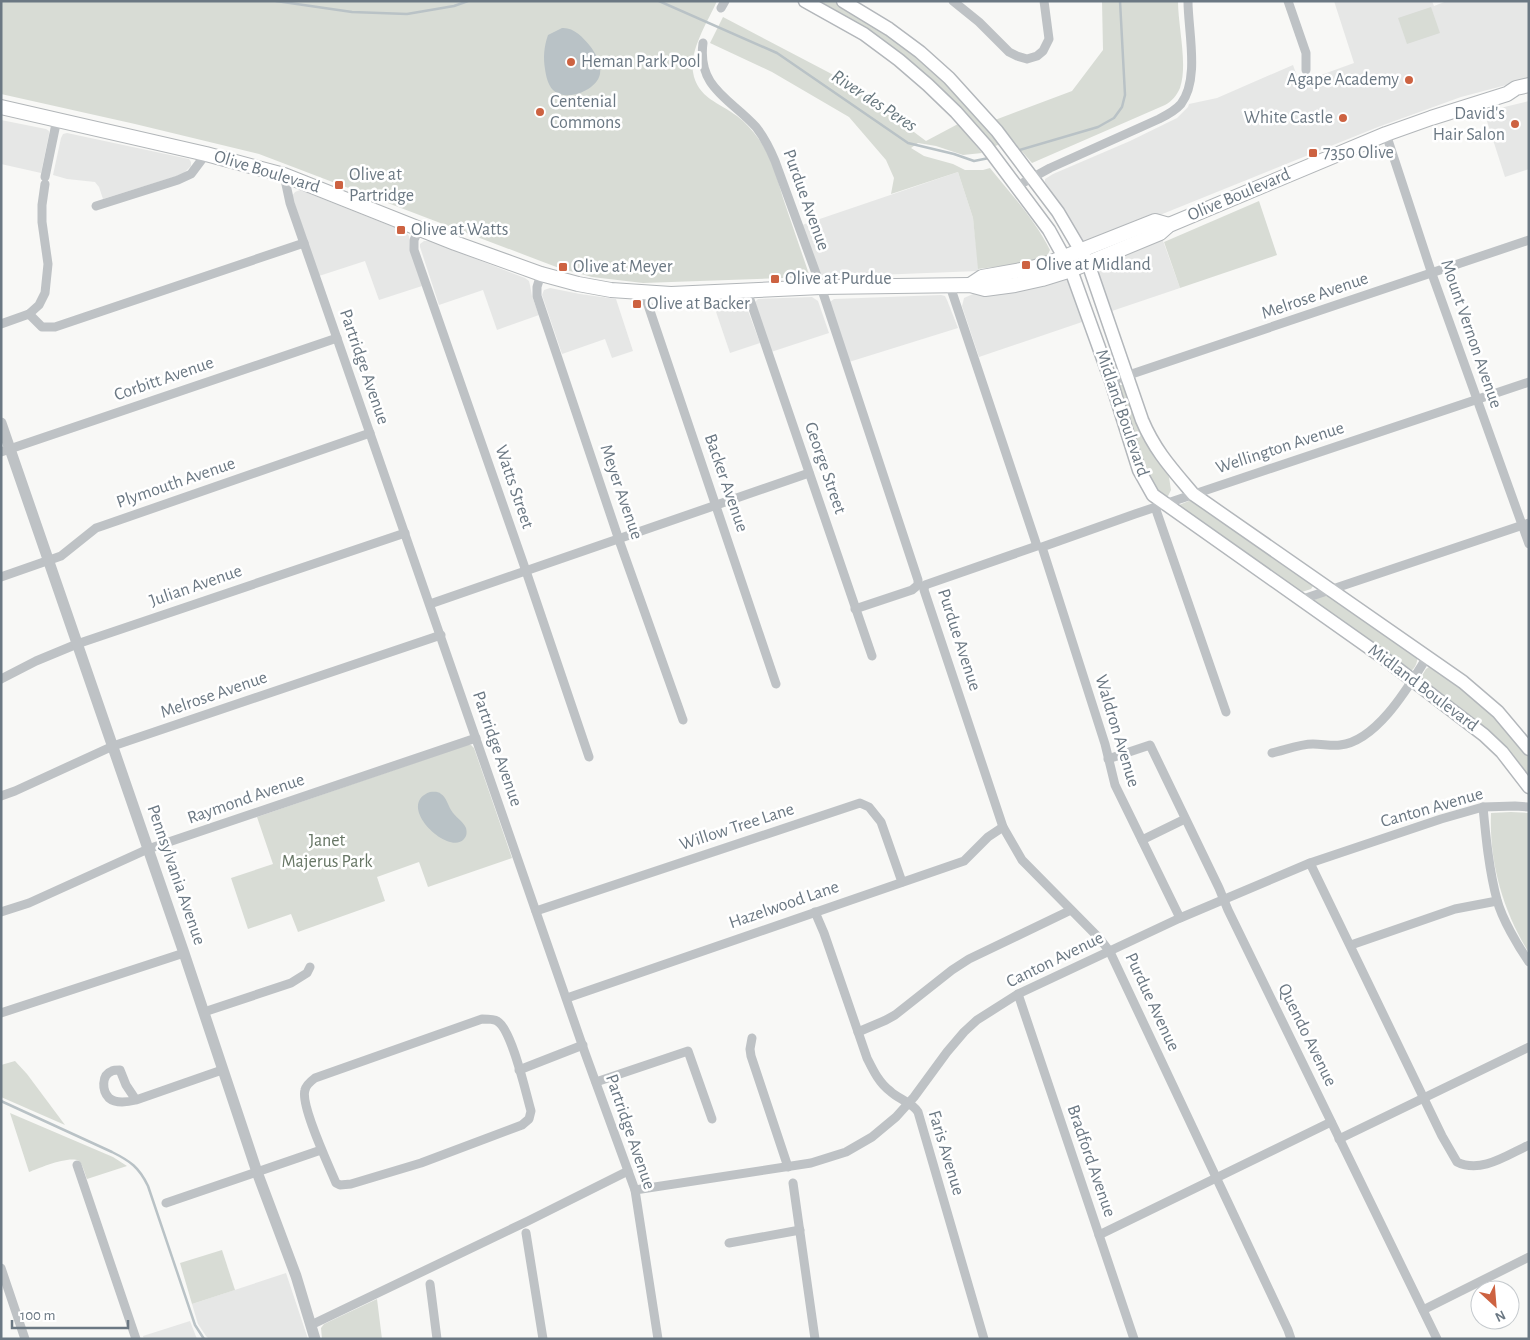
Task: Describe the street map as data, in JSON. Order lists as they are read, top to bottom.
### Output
{
  "streets": {
    "main road": ["Olive Boulevard", "Midland Boulevard"],
    "street": [
      "Purdue Avenue",
      "Melrose Avenue",
      "Mount Vernon Avenue",
      "Partridge Avenue",
      "Corbitt Avenue",
      "Wellington Avenue",
      "George Street",
      "Plymouth Avenue",
      "Backer Avenue",
      "Watts Street",
      "Meyer Avenue",
      "Julian Avenue",
      "Waldron Avenue",
      "Raymond Avenue",
      "Canton Avenue",
      "Willow Tree Lane",
      "Pennsylvania Avenue",
      "Hazelwood Lane",
      "Quendo Avenue",
      "Faris Avenue",
      "Bradford Avenue"
    ]
  },
  "crossings": [
    ["Olive Boulevard", "Purdue Avenue"],
    ["Olive Boulevard", "Mount Vernon Avenue"],
    ["Olive Boulevard", "Partridge Avenue"],
    ["Olive Boulevard", "Midland Boulevard"],
    ["Olive Boulevard", "George Street"],
    ["Olive Boulevard", "Backer Avenue"],
    ["Olive Boulevard", "Watts Street"],
    ["Olive Boulevard", "Meyer Avenue"],
    ["Olive Boulevard", "Waldron Avenue"],
    ["Purdue Avenue", "Wellington Avenue"],
    ["Purdue Avenue", "Canton Avenue"],
    ["Purdue Avenue", "Hazelwood Lane"],
    ["Melrose Avenue", "Mount Vernon Avenue"],
    ["Melrose Avenue", "Partridge Avenue"],
    ["Melrose Avenue", "Midland Boulevard"],
    ["Melrose Avenue", "Pennsylvania Avenue"],
    ["Mount Vernon Avenue", "Wellington Avenue"],
    ["Partridge Avenue", "Corbitt Avenue"],
    ["Partridge Avenue", "Plymouth Avenue"],
    ["Partridge Avenue", "Julian Avenue"],
    ["Partridge Avenue", "Raymond Avenue"],
    ["Partridge Avenue", "Canton Avenue"],
    ["Partridge Avenue", "Willow Tree Lane"],
    ["Partridge Avenue", "Hazelwood Lane"],
    ["Corbitt Avenue", "Pennsylvania Avenue"],
    ["Midland Boulevard", "Wellington Avenue"],
    ["Wellington Avenue", "George Street"],
    ["Wellington Avenue", "Waldron Avenue"],
    ["Plymouth Avenue", "Pennsylvania Avenue"],
    ["Julian Avenue", "Pennsylvania Avenue"],
    ["Waldron Avenue", "Canton Avenue"],
    ["Waldron Avenue", "Quendo Avenue"],
    ["Raymond Avenue", "Pennsylvania Avenue"],
    ["Canton Avenue", "Quendo Avenue"],
    ["Canton Avenue", "Faris Avenue"],
    ["Canton Avenue", "Bradford Avenue"],
    ["Willow Tree Lane", "Hazelwood Lane"],
    ["Hazelwood Lane", "Faris Avenue"]
  ],
  "water": ["River des Peres"],
  "parks": ["Janet Majerus Park"],
  "places": {
    "other": [
      "Heman Park Pool",
      "Agape Academy",
      "Centenial Commons",
      "White Castle",
      "David's Hair Salon"
    ],
    "transit": [
      "7350 Olive",
      "Olive at Partridge",
      "Olive at Watts",
      "Olive at Midland",
      "Olive at Meyer",
      "Olive at Purdue",
      "Olive at Backer"
    ]
  },
  "scale_bar": "100 m",
  "north": "bottom right"
}
